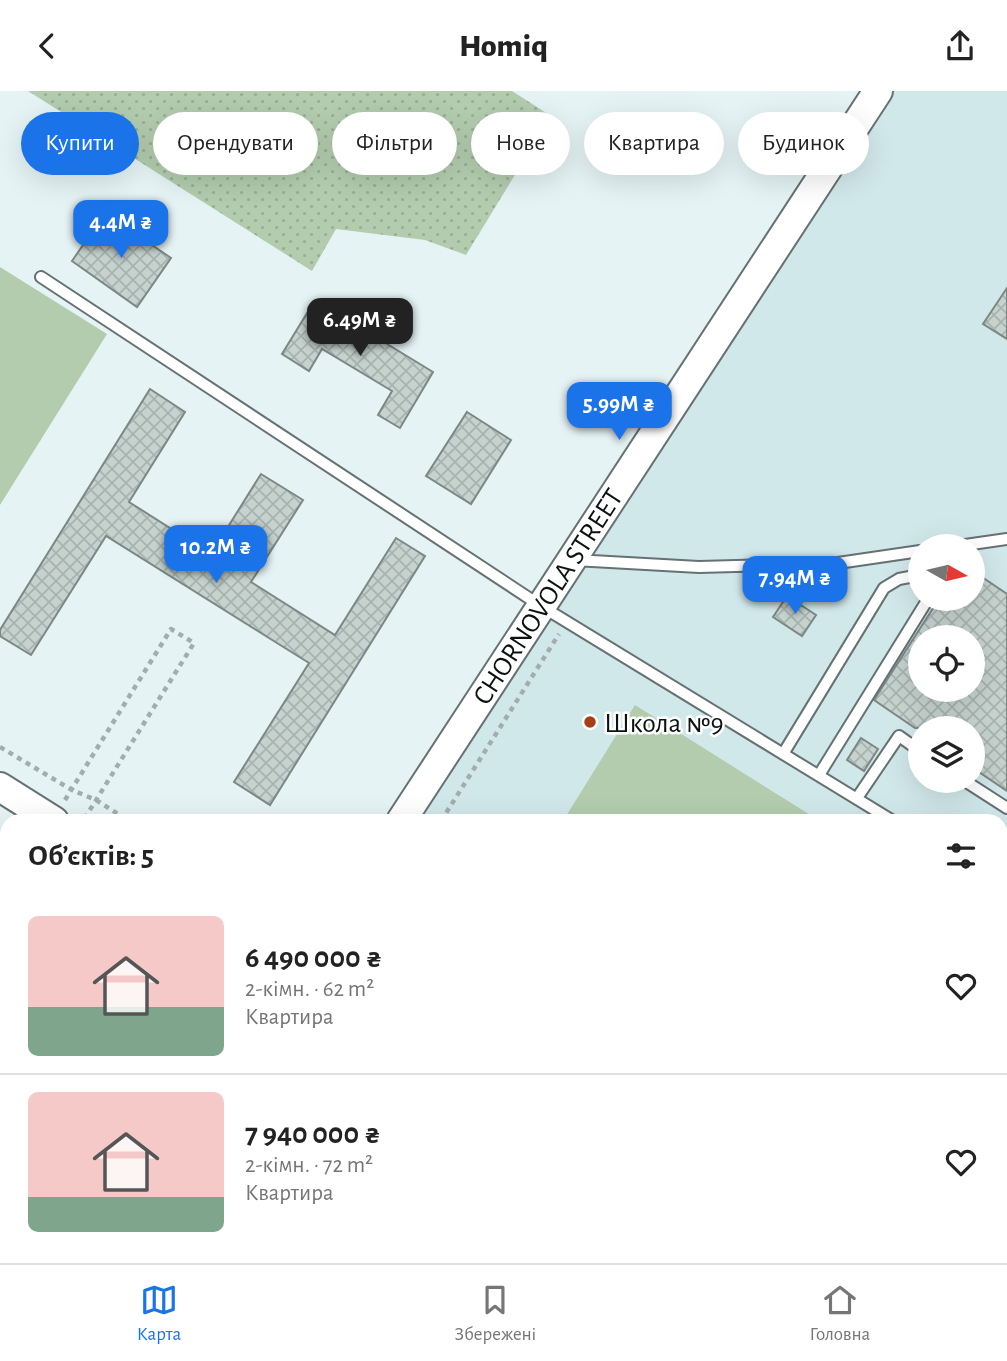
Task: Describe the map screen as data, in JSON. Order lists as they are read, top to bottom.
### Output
{
  "streets": {
    "street": ["CHORNOVOLA STREET"]
  },
  "places": ["Школа №9"],
  "north": "right",
  "page": {
    "header": "Homiq",
    "chip": [
      "Купити",
      "Орендувати",
      "Фільтри",
      "Нове",
      "Квартира",
      "Будинок"
    ],
    "price": [
      "4.4M ₴",
      "6.49M ₴",
      "5.99M ₴",
      "10.2M ₴",
      "7.94M ₴"
    ],
    "heading": "Об’єктів: 5",
    "list": [
      {
        "name": "6 490 000 ₴",
        "note": "2-кімн. · 62 m² · Квартира"
      },
      {
        "name": "7 940 000 ₴",
        "note": "2-кімн. · 72 m² · Квартира"
      }
    ],
    "tabs": ["Карта", "Збережені", "Головна"]
  }
}
